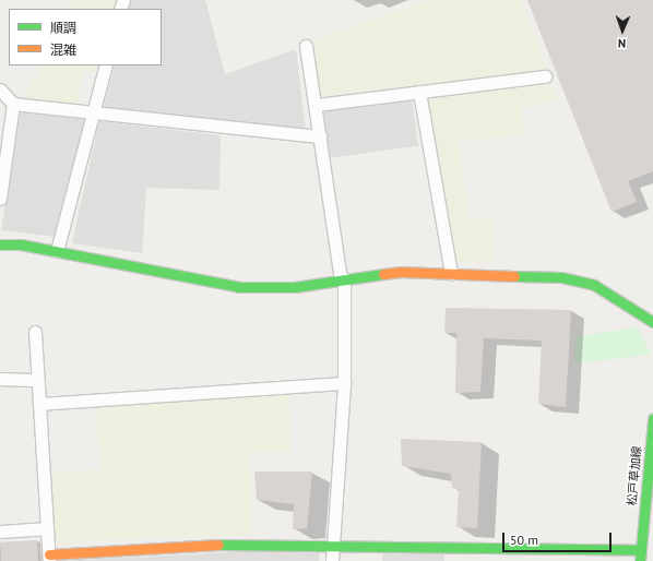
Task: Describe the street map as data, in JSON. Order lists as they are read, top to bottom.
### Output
{
  "streets": {
    "street": ["松戸草加線"]
  },
  "legend": ["順調", "混雑"],
  "scale_bar": "50 m",
  "north": "bottom"
}
